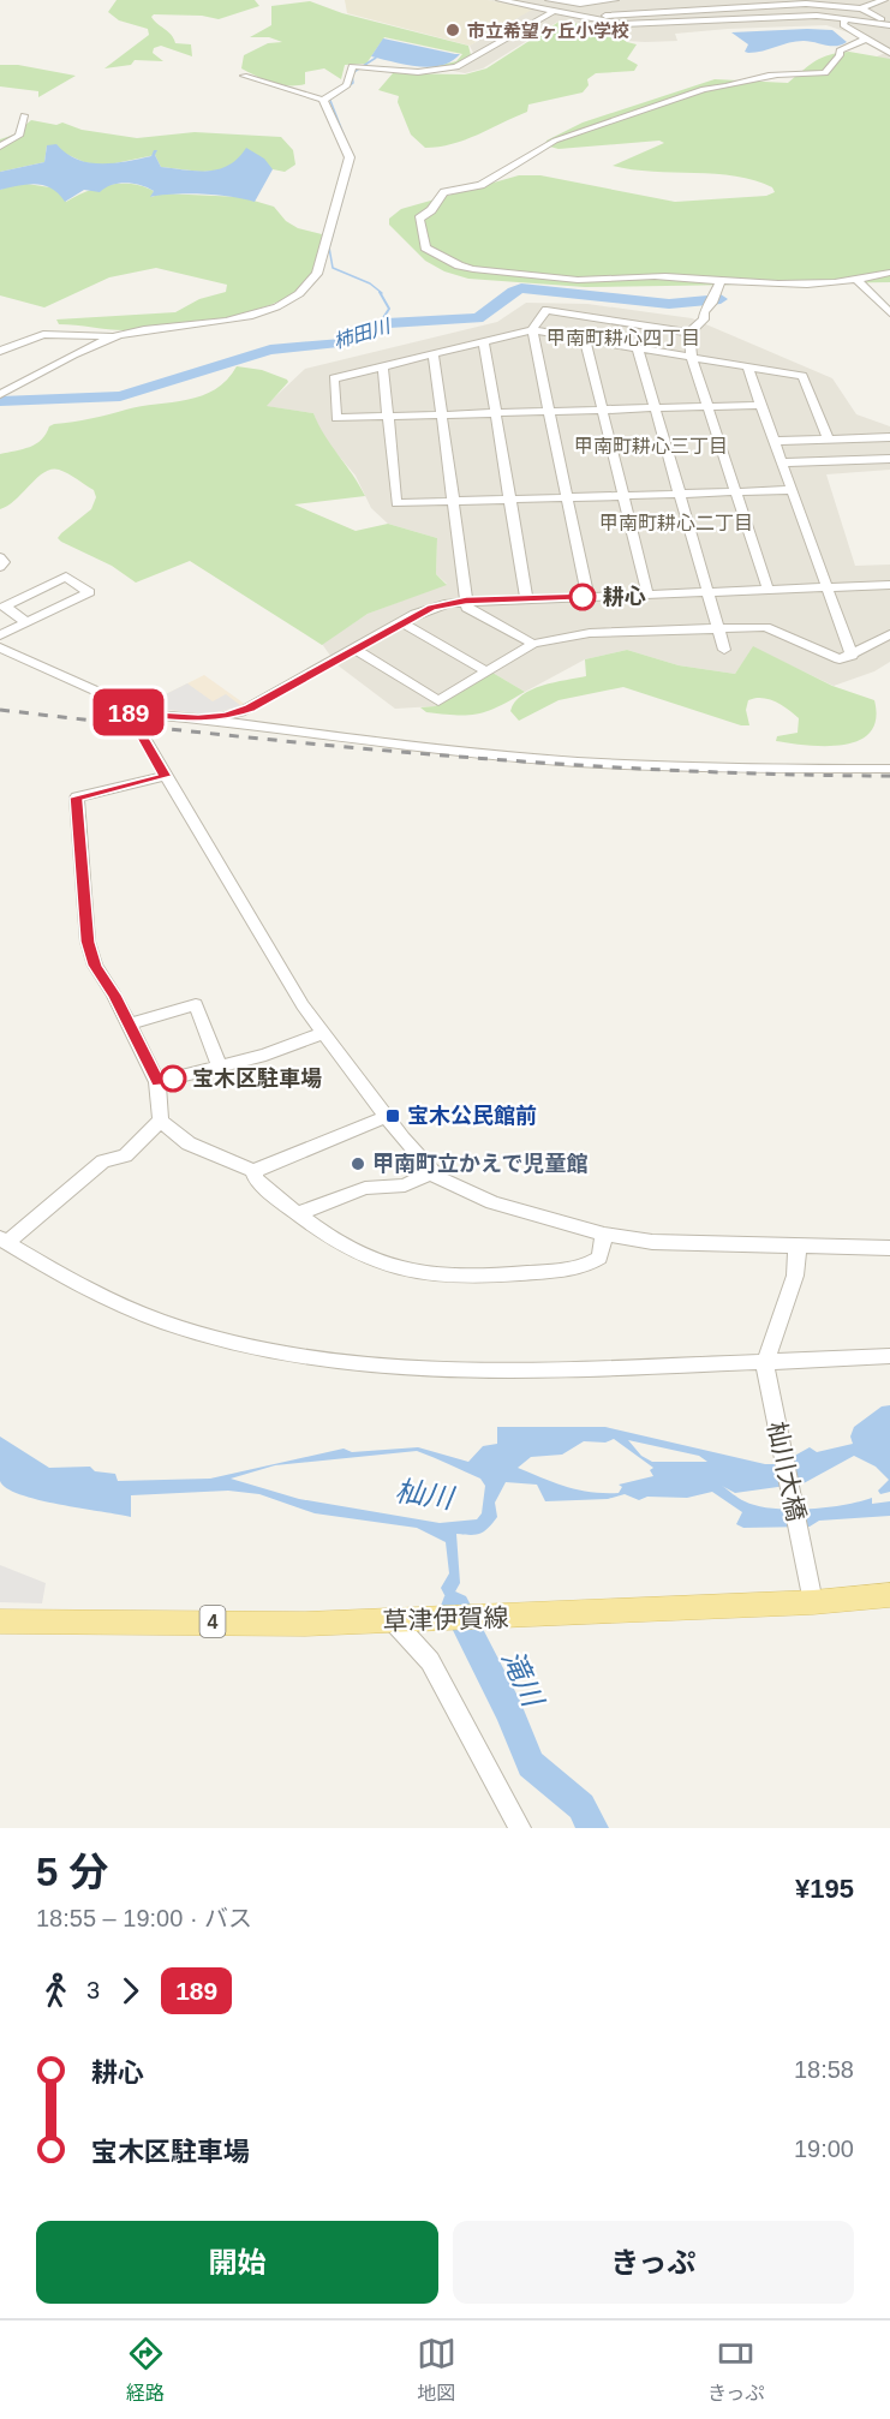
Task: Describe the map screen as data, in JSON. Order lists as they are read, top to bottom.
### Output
{
  "streets": {
    "main road": ["草津伊賀線", "4"],
    "street": ["杣川大橋"]
  },
  "crossings": [
    ["杣川大橋", "草津伊賀線"]
  ],
  "districts": ["甲南町耕心四丁目", "甲南町耕心三丁目", "甲南町耕心二丁目"],
  "water": ["柿田川", "杣川", "滝川"],
  "places": {
    "other": [
      "市立希望ヶ丘小学校",
      "耕心",
      "宝木区駐車場",
      "甲南町立かえで児童館"
    ],
    "transit": ["宝木公民館前"]
  },
  "lines": ["bus line 189"],
  "page": {
    "on_map": "189",
    "heading": ["5 分", "18:55 – 19:00 · バス", "¥195"],
    "legs": ["3", "189"],
    "list": [
      {
        "name": "耕心",
        "value": "18:58"
      },
      {
        "name": "宝木区駐車場",
        "value": "19:00"
      }
    ],
    "buttons": ["開始", "きっぷ"],
    "tabs": ["経路", "地図", "きっぷ"]
  }
}
